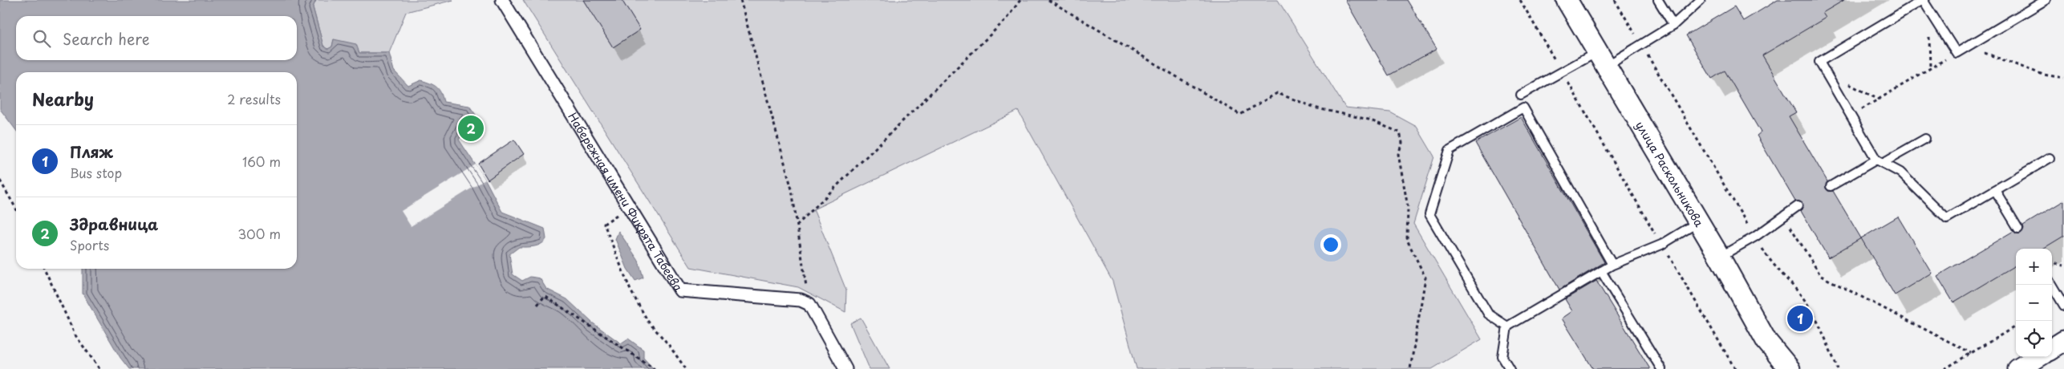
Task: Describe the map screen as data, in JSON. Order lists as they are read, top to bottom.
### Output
{
  "streets": {
    "street": ["улица Раскольникова", "Набережная имени Фикрята Табеева"]
  },
  "page": {
    "search": "Search here",
    "heading": ["Nearby", "2 results"],
    "pins": ["2", "1"],
    "list": [
      {
        "mark": "1",
        "name": "Пляж",
        "note": "Bus stop",
        "value": "160 m"
      },
      {
        "mark": "2",
        "name": "Здравница",
        "note": "Sports",
        "value": "300 m"
      }
    ],
    "map_buttons": ["+", "−"]
  }
}
